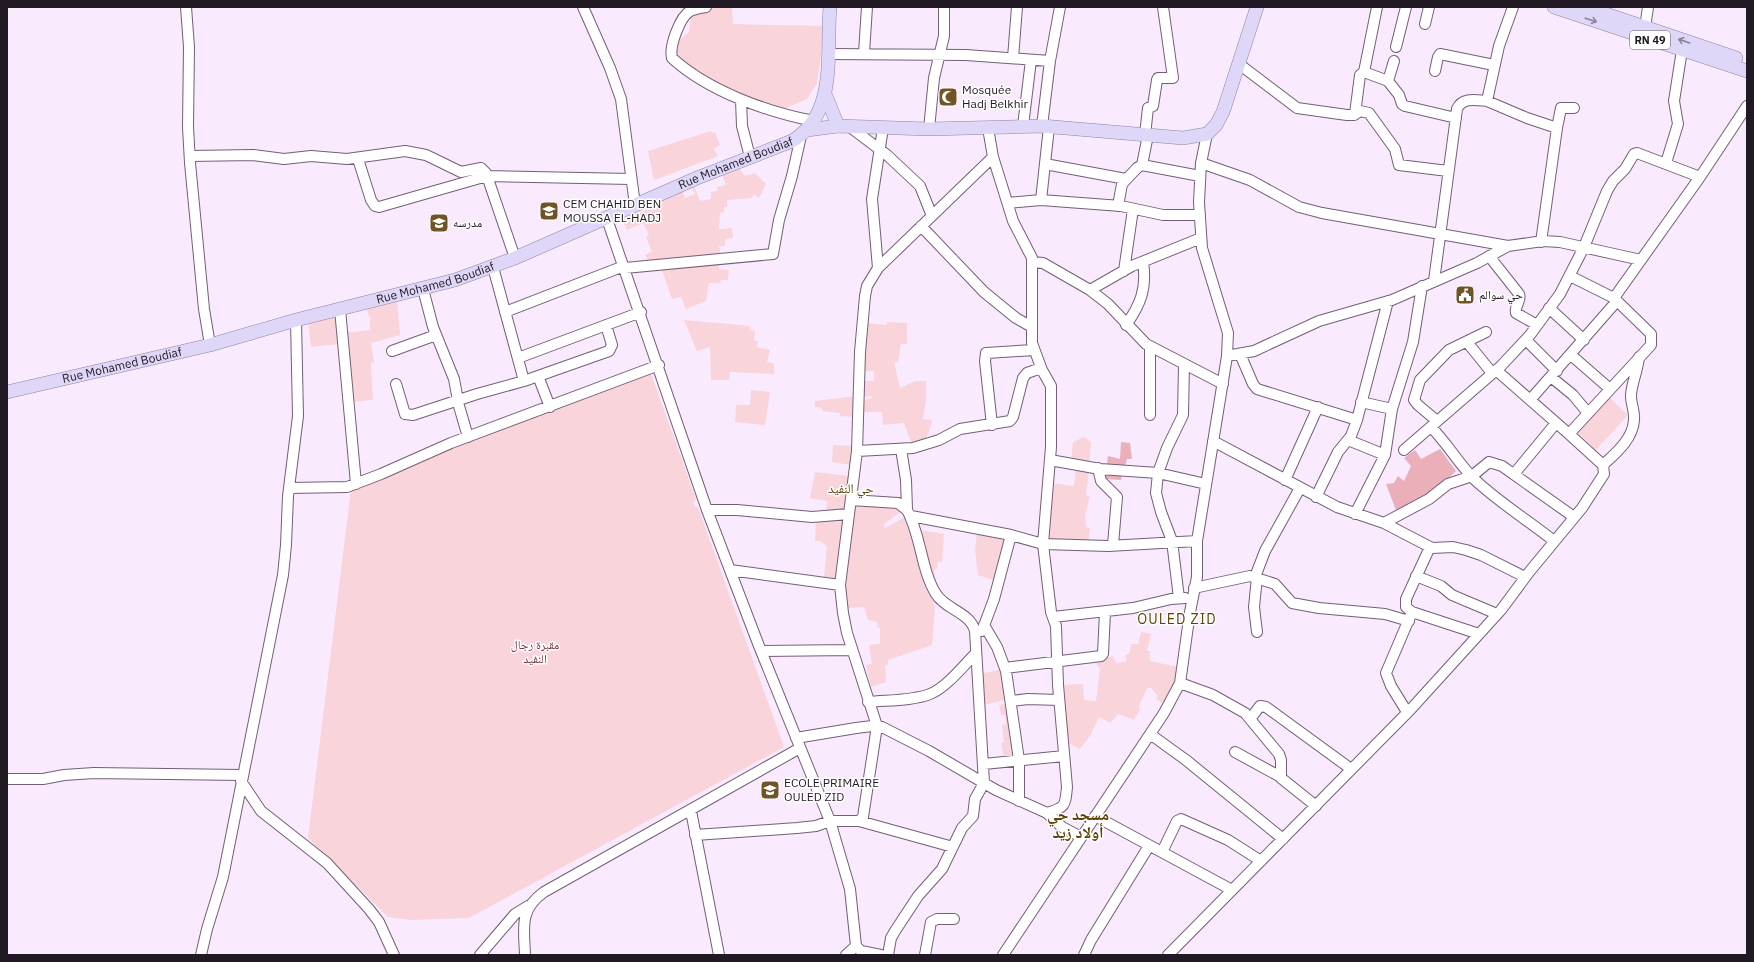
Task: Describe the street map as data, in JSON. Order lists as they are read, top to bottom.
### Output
{
  "streets": {
    "main road": ["RN 49", "Rue Mohamed Boudiaf"]
  },
  "districts": ["حي النفيد", "OULED ZID", "مسجد حي أولاد زيد"],
  "parks": ["مقبرة رجال النفيد"],
  "places": {
    "mosque": ["Mosquée Hadj Belkhir"],
    "school or university": ["CEM CHAHID BEN MOUSSA EL-HADJ", "مدرسه", "ECOLE PRIMAIRE OULED ZID"],
    "public building": ["حي سوالم"]
  }
}
